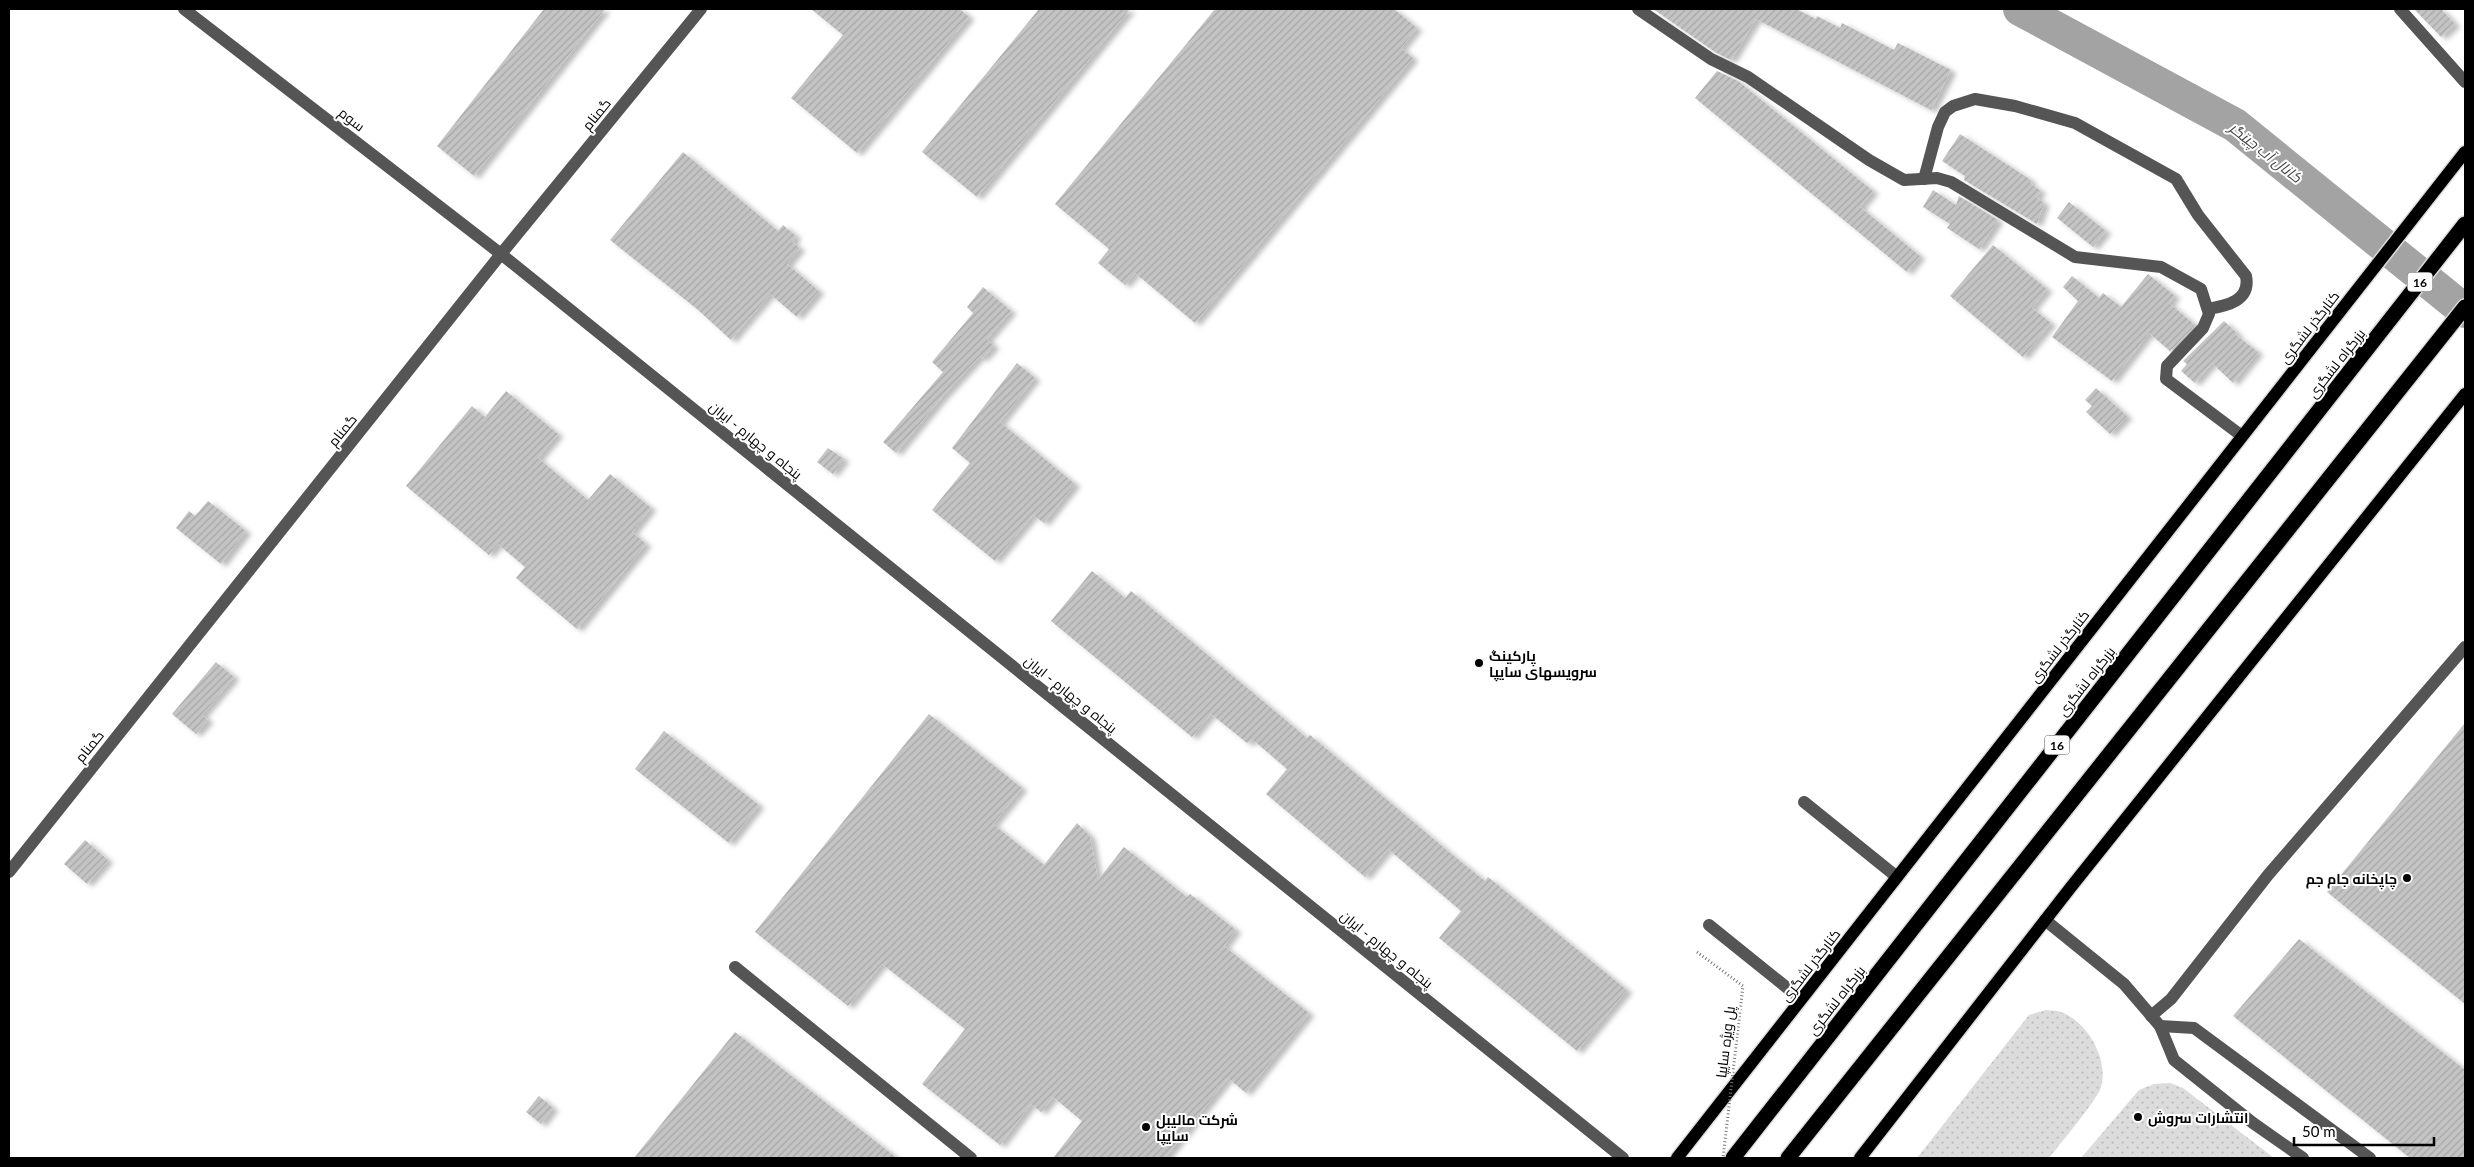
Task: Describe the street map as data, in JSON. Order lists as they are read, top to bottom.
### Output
{
  "streets": {
    "highway": ["16", "بزرگراه لشگری"],
    "main road": ["کنارگذر لشگری"],
    "lane": ["گمنام", "سوم", "پنجاه و چهارم - ایران"],
    "path": ["پل ویژه سایپا"]
  },
  "crossings": [
    ["گمنام", "سوم"],
    ["گمنام", "پنجاه و چهارم - ایران"],
    ["سوم", "پنجاه و چهارم - ایران"]
  ],
  "water": ["کانال آب چیتگر"],
  "places": [
    "پارکینگ سرویسهای سایپا",
    "چاپخانه جام جم",
    "انتشارات سروش",
    "شرکت مالیبل سایپا"
  ],
  "scale_bar": "50 m"
}
